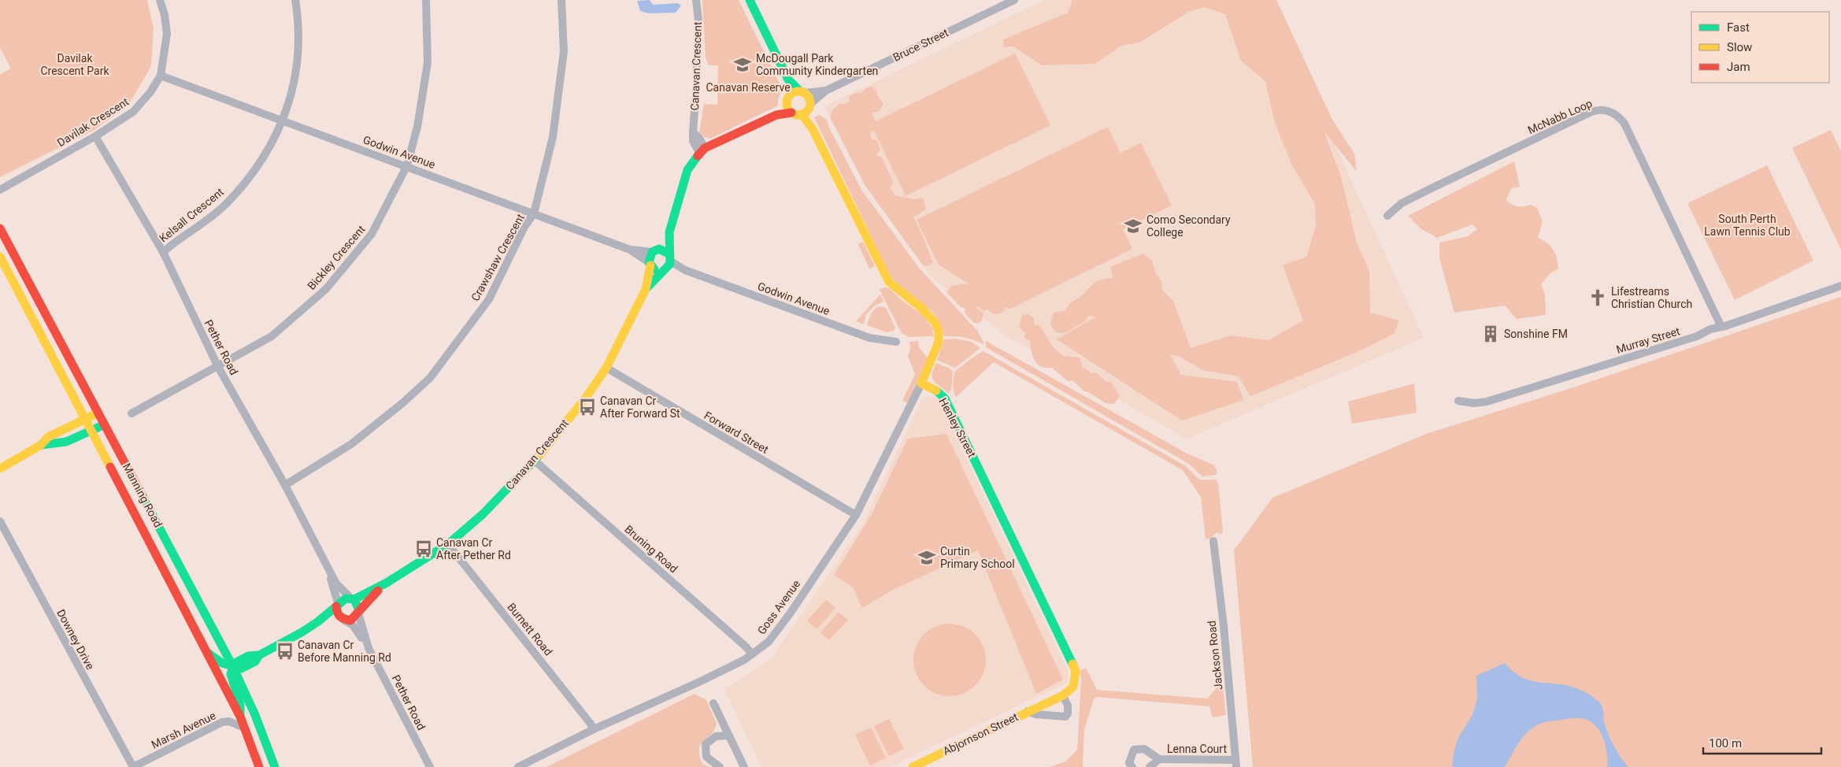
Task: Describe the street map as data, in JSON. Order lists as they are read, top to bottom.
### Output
{
  "streets": {
    "street": [
      "Bruce Street",
      "Canavan Crescent",
      "McNabb Loop",
      "Davilak Crescent",
      "Godwin Avenue",
      "Kelsall Crescent",
      "Bickley Crescent",
      "Crawshaw Crescent",
      "Murray Street",
      "Pether Road",
      "Henley Street",
      "Forward Street",
      "Manning Road",
      "Bruning Road",
      "Goss Avenue",
      "Burnett Road",
      "Downey Drive",
      "Jackson Road",
      "Marsh Avenue",
      "Abjornson Street",
      "Lenna Court"
    ]
  },
  "crossings": [
    ["Canavan Crescent", "Godwin Avenue"],
    ["Canavan Crescent", "Pether Road"],
    ["Canavan Crescent", "Forward Street"],
    ["Canavan Crescent", "Manning Road"],
    ["Canavan Crescent", "Bruning Road"],
    ["Canavan Crescent", "Burnett Road"],
    ["McNabb Loop", "Murray Street"],
    ["Davilak Crescent", "Godwin Avenue"],
    ["Davilak Crescent", "Pether Road"],
    ["Godwin Avenue", "Kelsall Crescent"],
    ["Godwin Avenue", "Bickley Crescent"],
    ["Godwin Avenue", "Crawshaw Crescent"],
    ["Kelsall Crescent", "Pether Road"],
    ["Bickley Crescent", "Pether Road"],
    ["Crawshaw Crescent", "Pether Road"],
    ["Henley Street", "Goss Avenue"],
    ["Henley Street", "Abjornson Street"],
    ["Forward Street", "Goss Avenue"],
    ["Manning Road", "Marsh Avenue"],
    ["Bruning Road", "Goss Avenue"],
    ["Goss Avenue", "Burnett Road"],
    ["Downey Drive", "Marsh Avenue"],
    ["Jackson Road", "Lenna Court"]
  ],
  "parks": ["Davilak Crescent Park", "Canavan Reserve", "South Perth Lawn Tennis Club"],
  "places": {
    "school or university": ["McDougall Park Community Kindergarten", "Como Secondary College", "Curtin Primary School"],
    "church": ["Lifestreams Christian Church"],
    "building": ["Sonshine FM"],
    "bus stop": ["Canavan Cr After Forward St", "Canavan Cr After Pether Rd", "Canavan Cr Before Manning Rd"]
  },
  "legend": ["Fast", "Slow", "Jam"],
  "scale_bar": "100 m"
}
